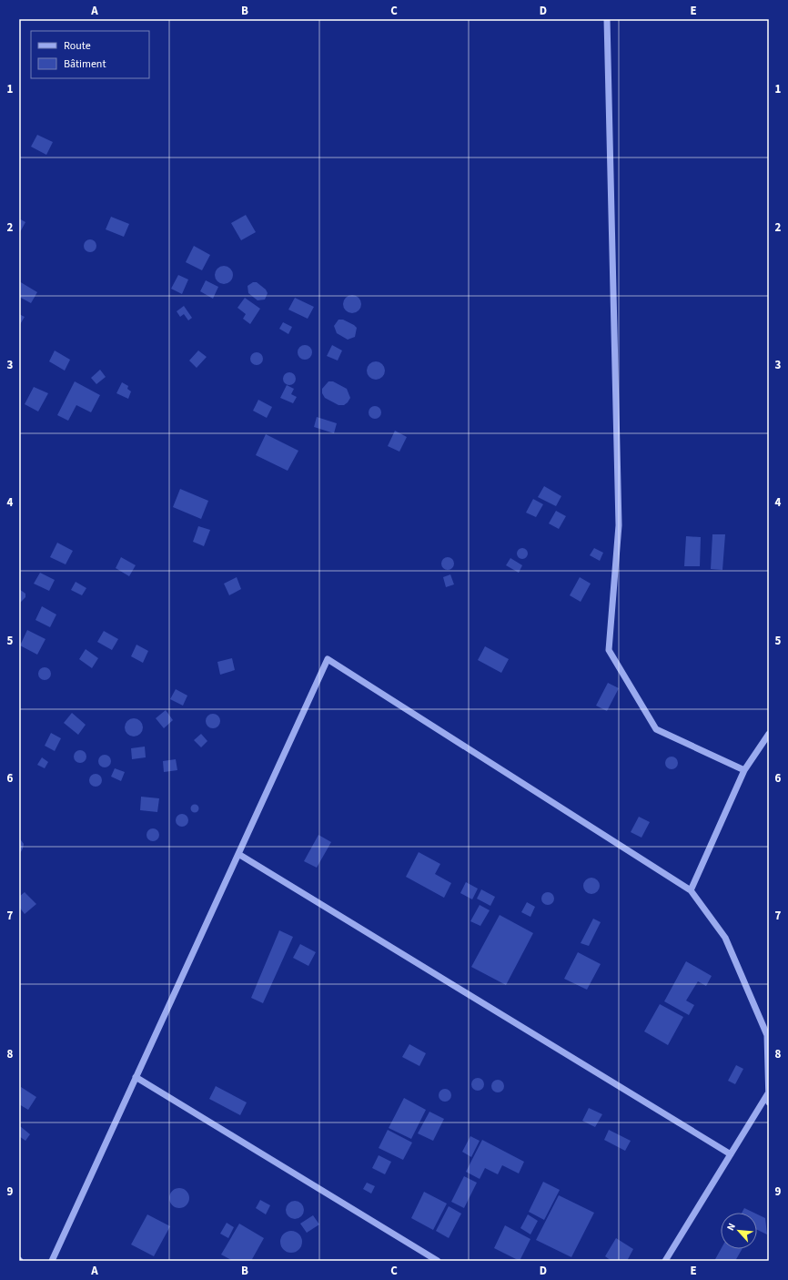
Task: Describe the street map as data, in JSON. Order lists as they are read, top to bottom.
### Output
{
  "legend": ["Route", "Bâtiment"],
  "north": "top left",
  "grid": {
    "columns": [
      "A",
      "B",
      "C",
      "D",
      "E"
    ],
    "rows": [
      "1",
      "2",
      "3",
      "4",
      "5",
      "6",
      "7",
      "8",
      "9"
    ]
  }
}
